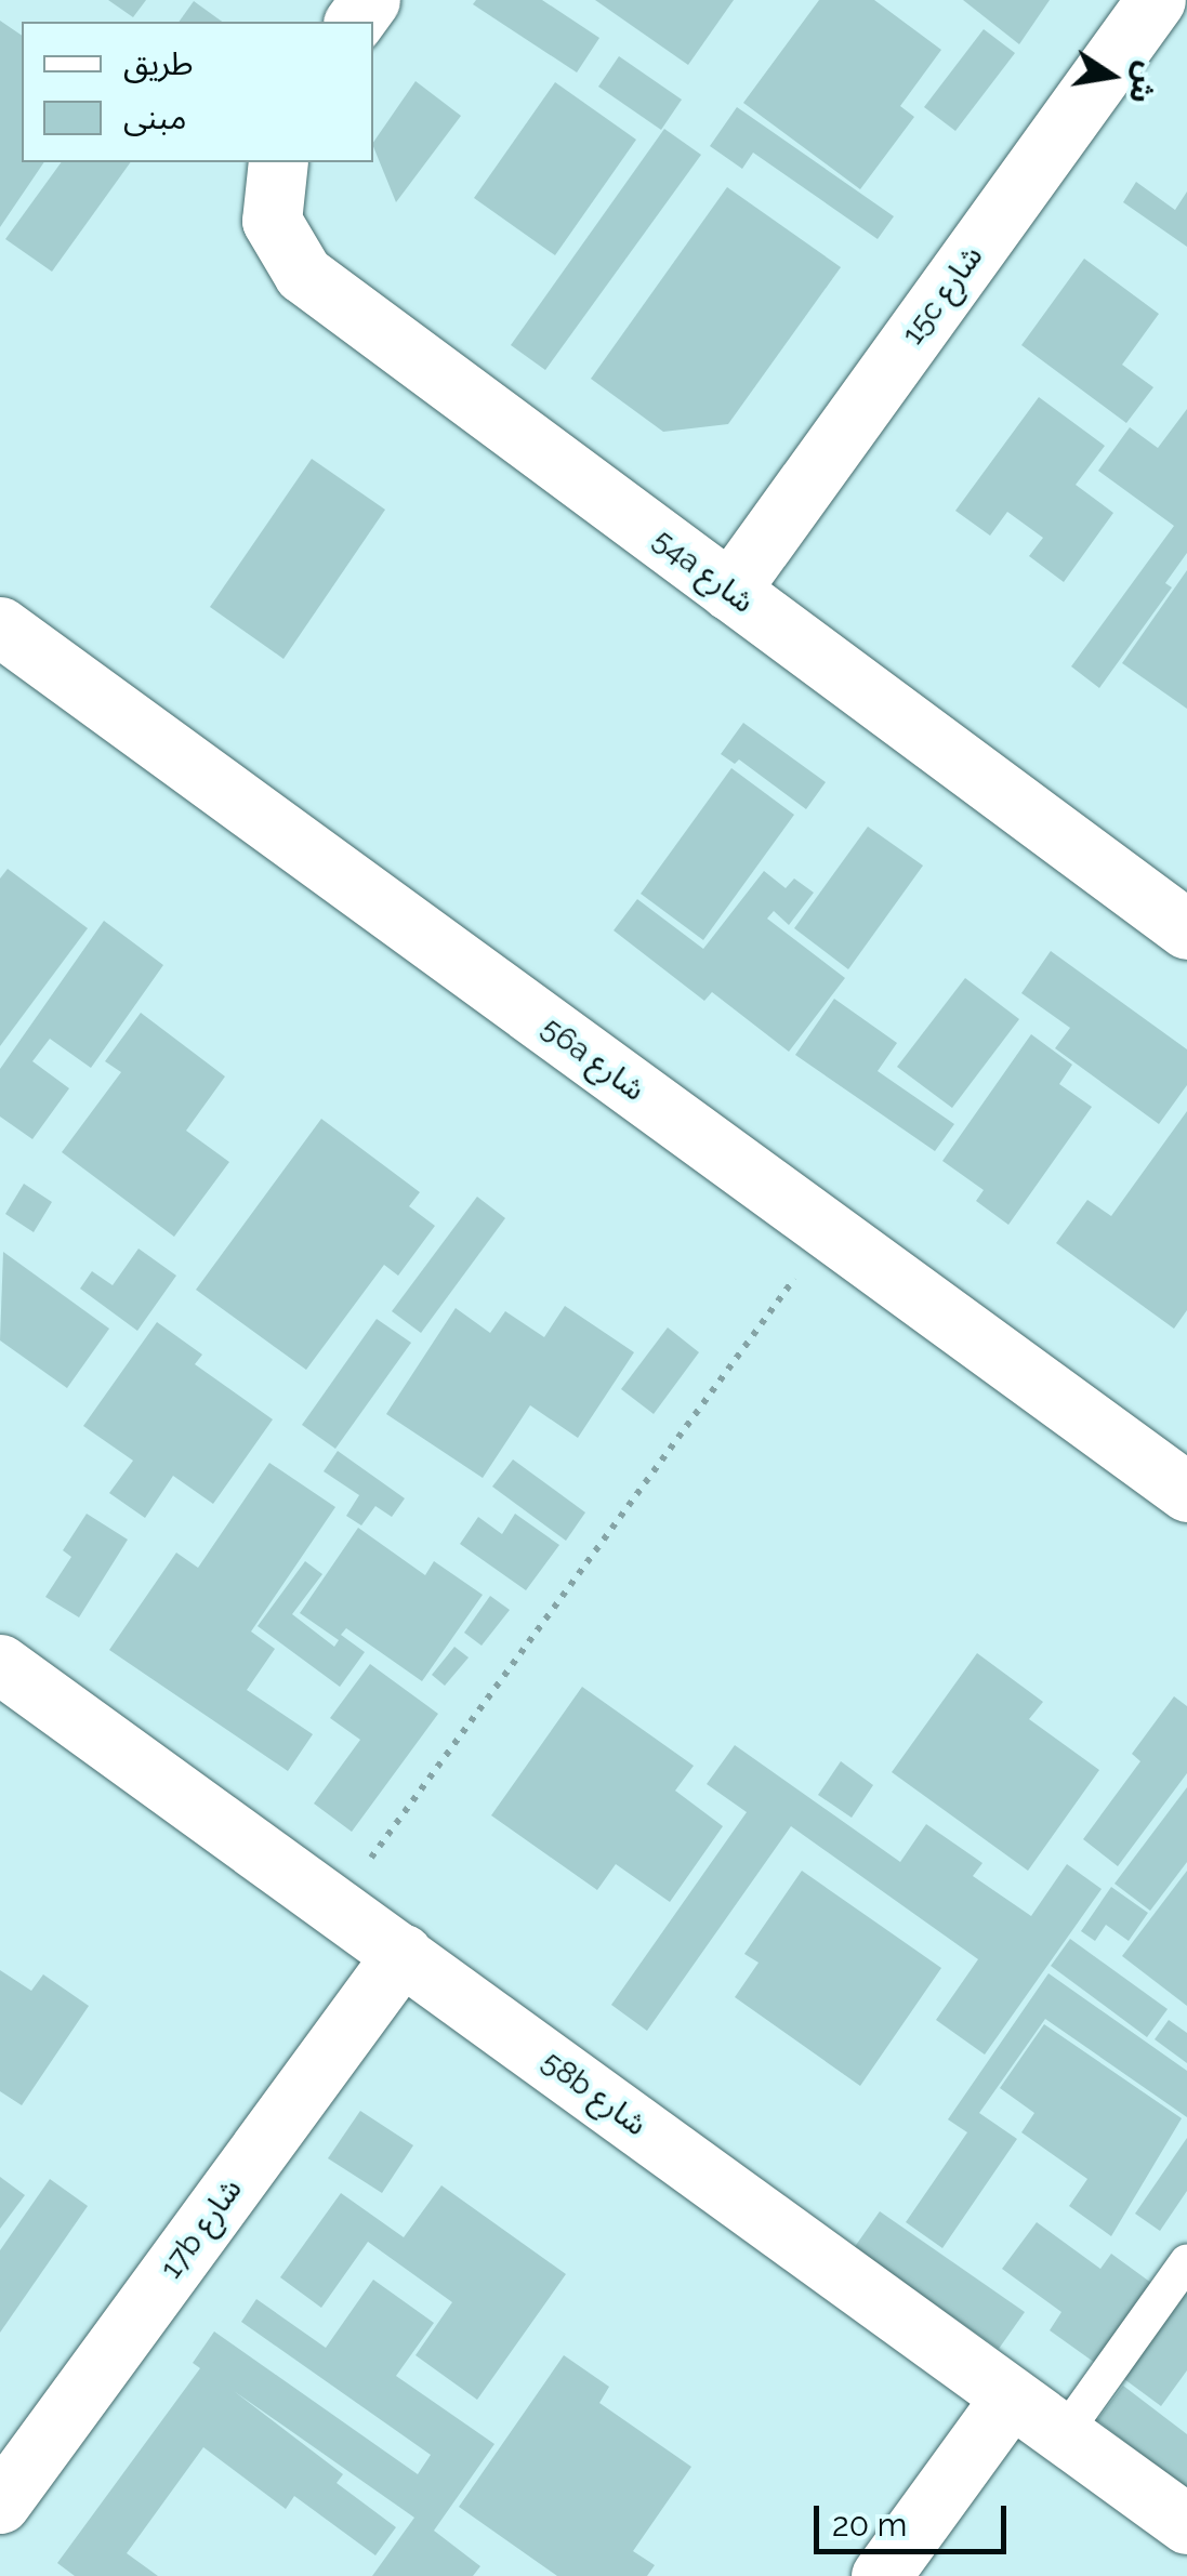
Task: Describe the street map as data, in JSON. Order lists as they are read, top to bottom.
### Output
{
  "streets": {
    "street": [
      "15c شارع",
      "54a شارع",
      "56a شارع",
      "58b شارع",
      "17b شارع"
    ]
  },
  "crossings": [
    ["15c شارع", "54a شارع"],
    ["58b شارع", "17b شارع"]
  ],
  "legend": ["طريق", "مبنى"],
  "scale_bar": "20 m",
  "north": "right"
}
